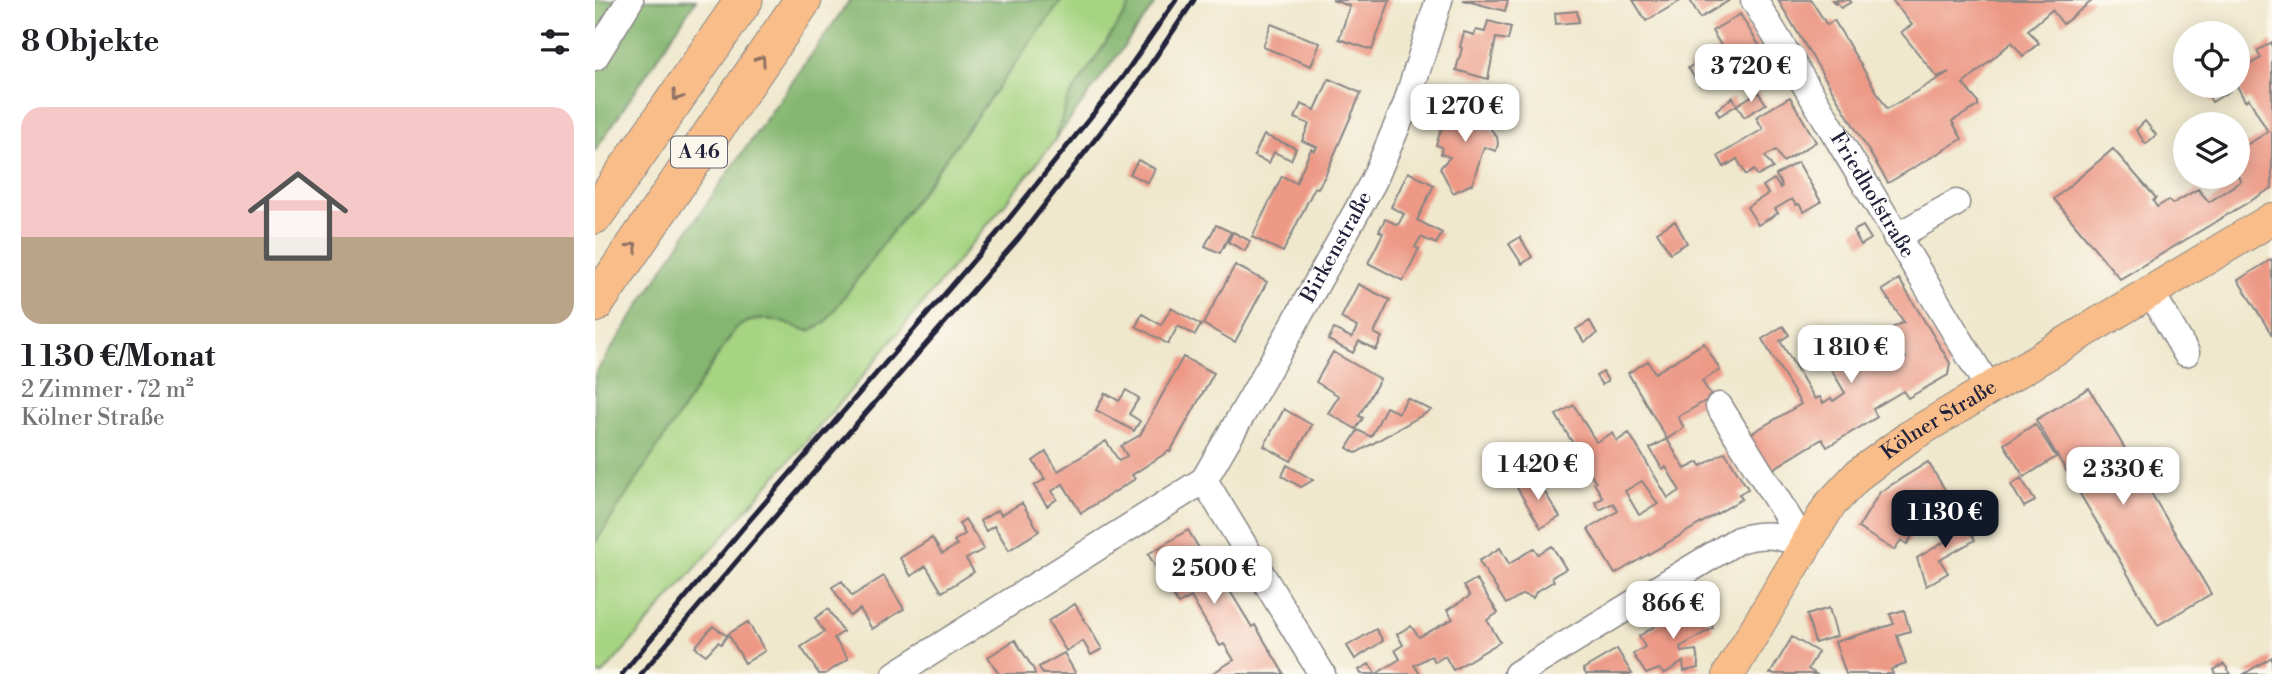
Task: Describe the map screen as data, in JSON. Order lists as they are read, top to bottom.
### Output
{
  "streets": {
    "highway": ["A 46"],
    "main road": ["Kölner Straße"],
    "street": ["Friedhofstraße", "Birkenstraße"]
  },
  "crossings": [
    ["Friedhofstraße", "Kölner Straße"]
  ],
  "page": {
    "heading": "8 Objekte",
    "price": [
      "3 720 €",
      "1 270 €",
      "1 810 €",
      "1 420 €",
      "2 330 €",
      "1 130 €",
      "2 500 €",
      "866 €"
    ],
    "list": [
      {
        "name": "1 130 €/Monat",
        "note": "2 Zimmer · 72 m² · Kölner Straße"
      }
    ]
  }
}
